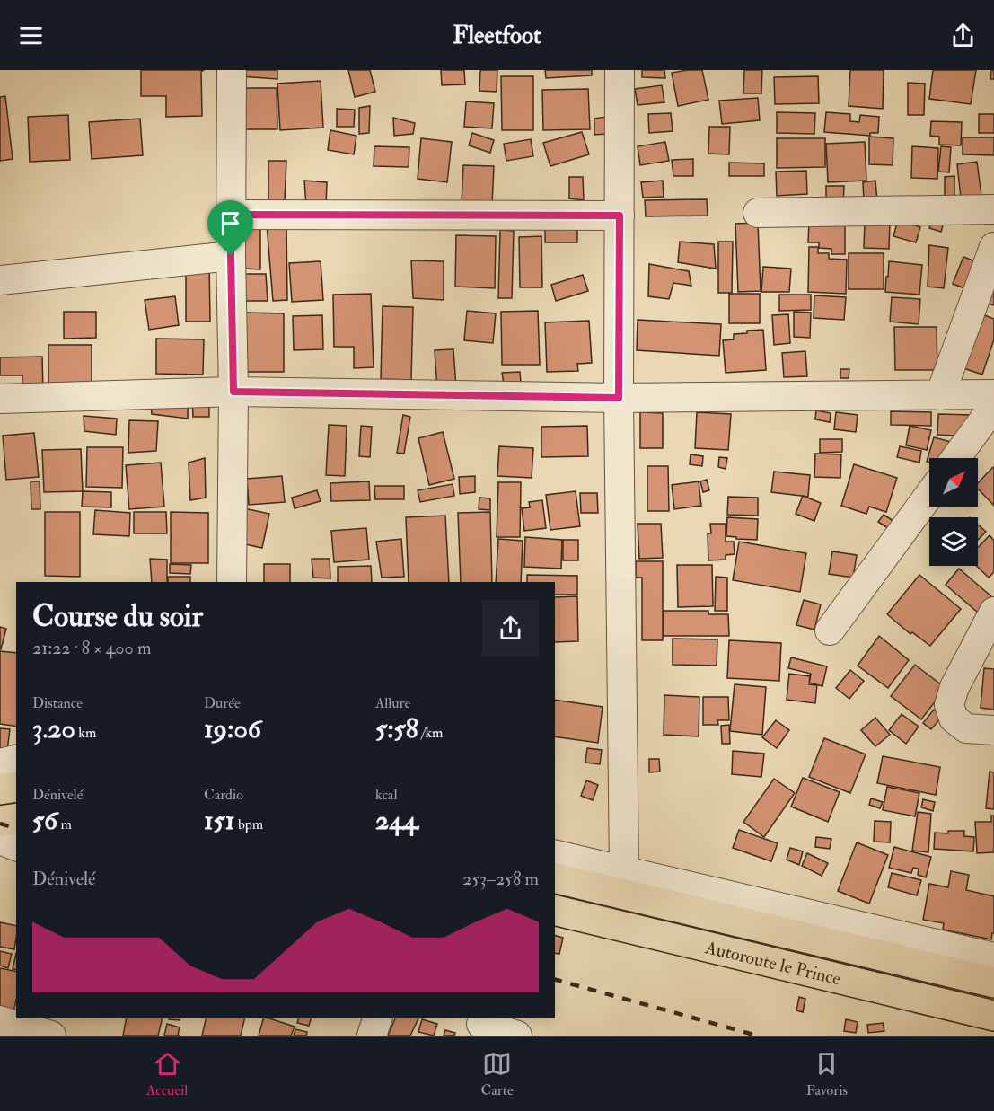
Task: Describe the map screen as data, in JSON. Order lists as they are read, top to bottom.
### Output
{
  "streets": {
    "main road": ["Autoroute le Prince"]
  },
  "north": "top right",
  "page": {
    "header": "Fleetfoot",
    "heading": ["Course du soir", "21:22 · 8 × 400 m"],
    "stats": [
      ["Distance", "3.20 km"],
      ["Durée", "19:06"],
      ["Allure", "5:58 /km"],
      ["Dénivelé", "56 m"],
      ["Cardio", "151 bpm"],
      ["kcal", "244"]
    ],
    "chart": ["Dénivelé", "253–258 m"],
    "tabs": ["Accueil", "Carte", "Favoris"]
  }
}
